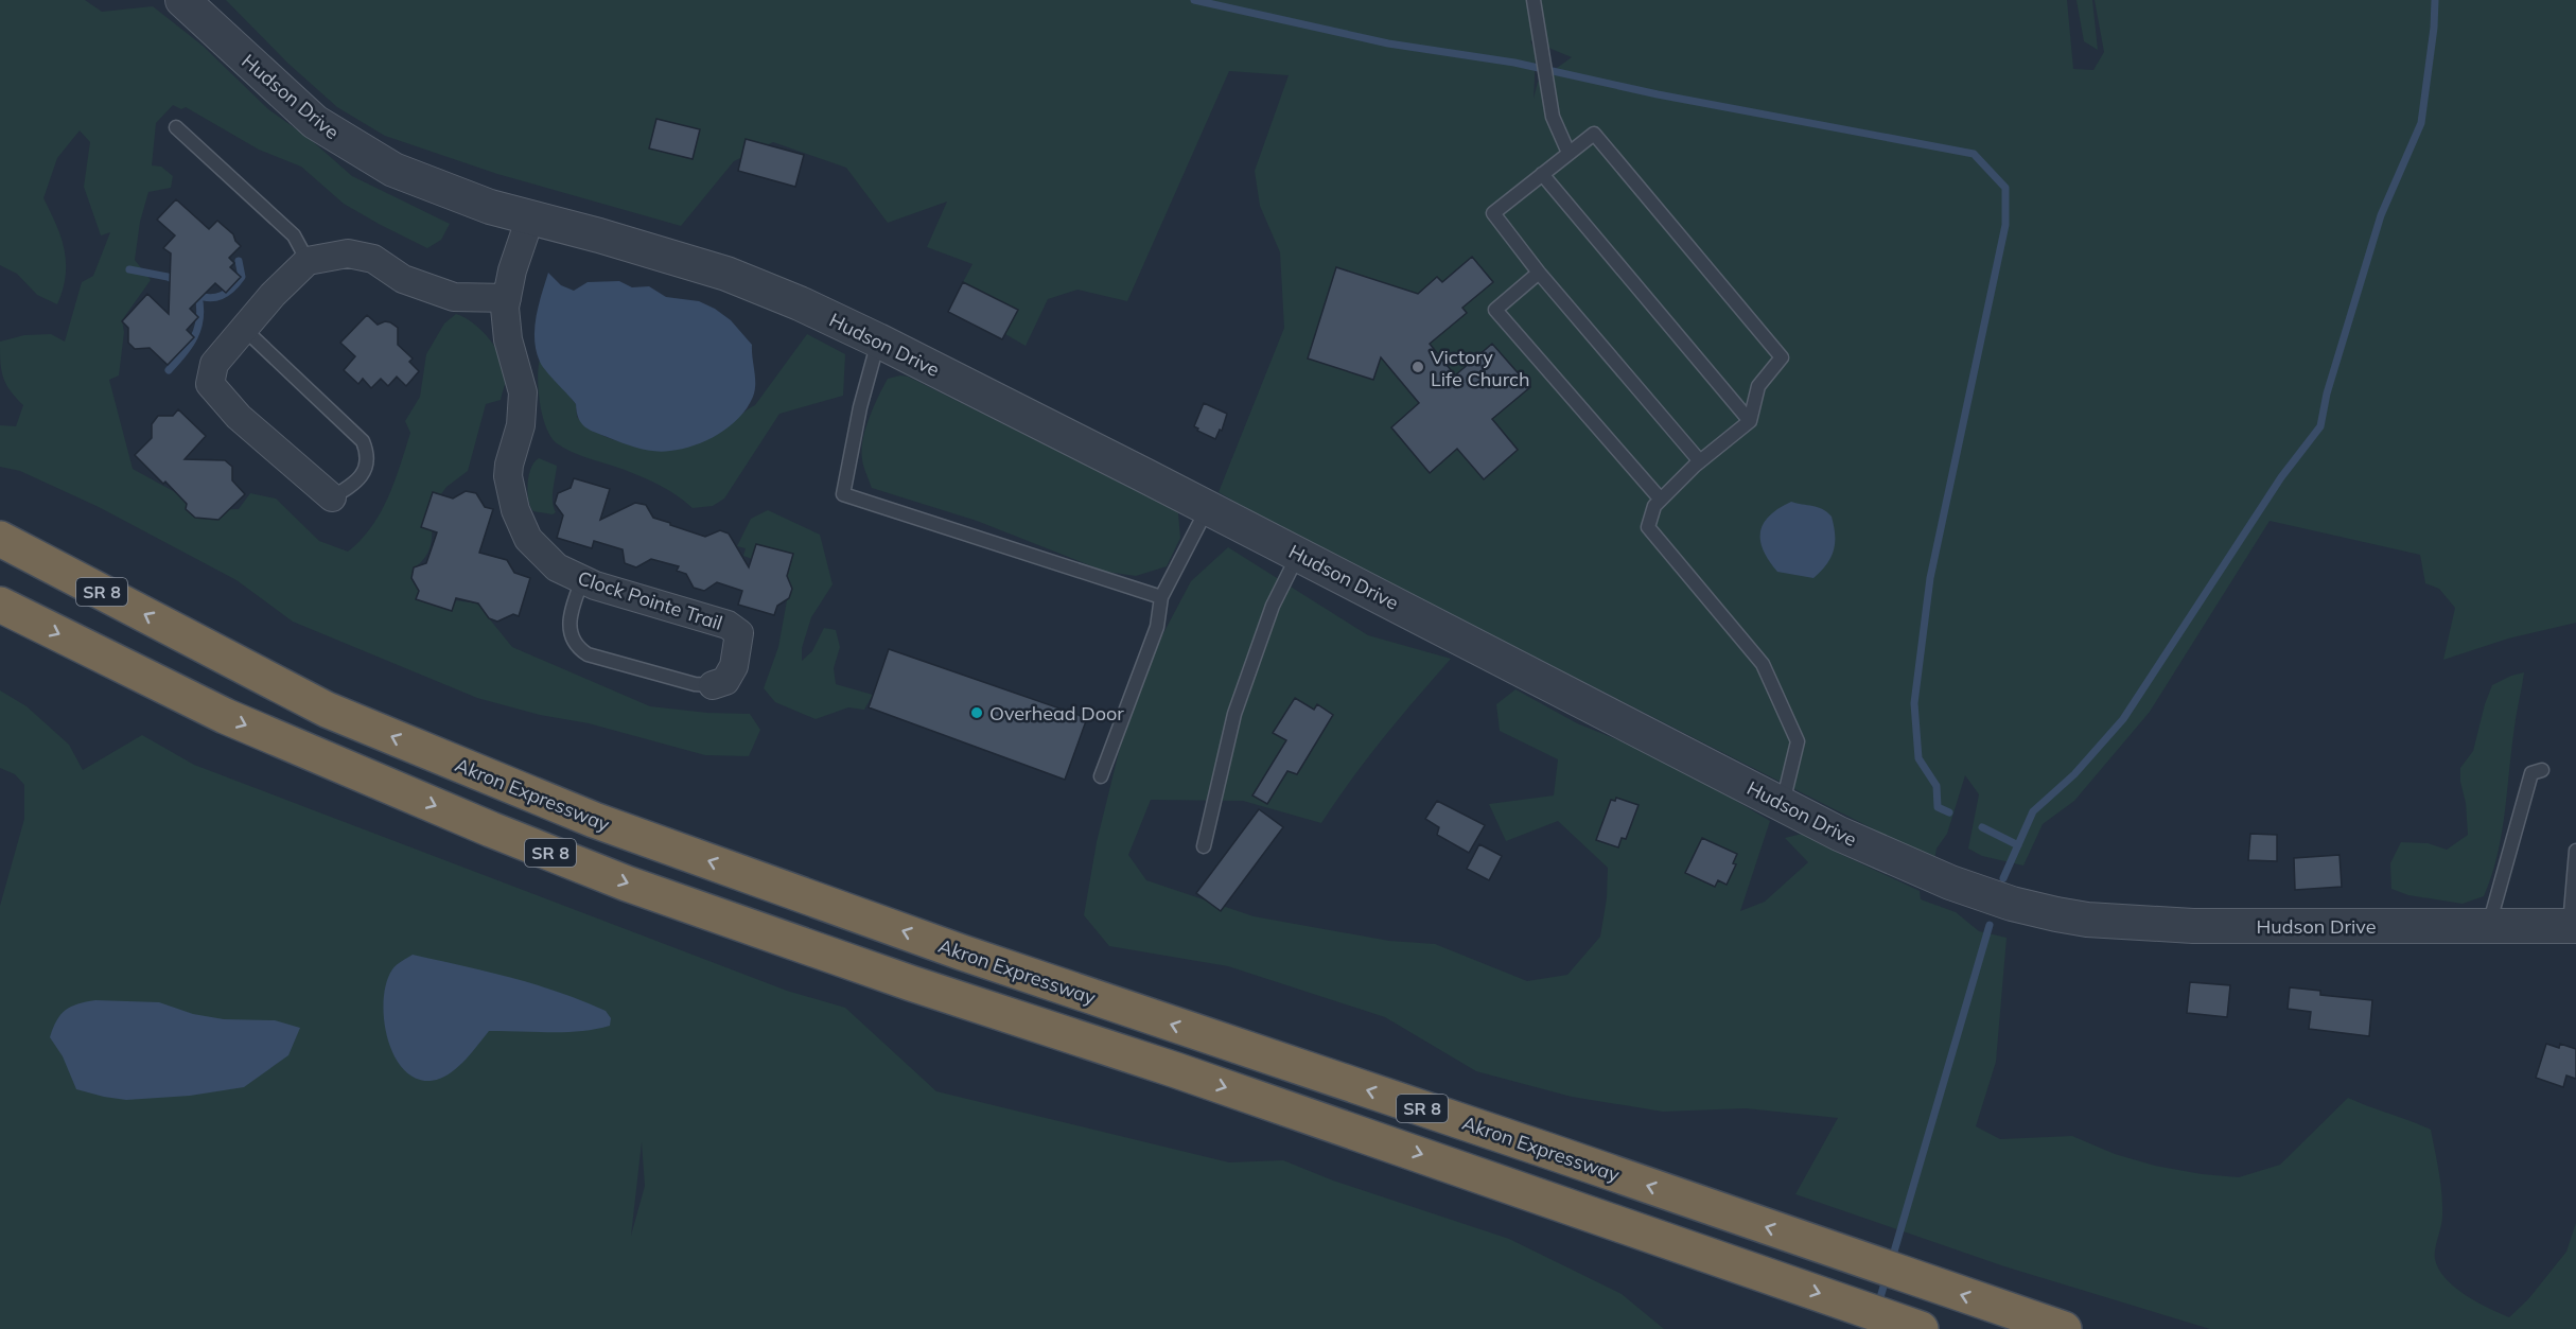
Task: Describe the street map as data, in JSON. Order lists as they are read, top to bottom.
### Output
{
  "streets": {
    "highway": ["SR 8", "Akron Expressway"],
    "street": ["Hudson Drive", "Clock Pointe Trail"]
  },
  "crossings": [
    ["Hudson Drive", "Clock Pointe Trail"]
  ],
  "places": ["Victory Life Church", "Overhead Door"]
}
